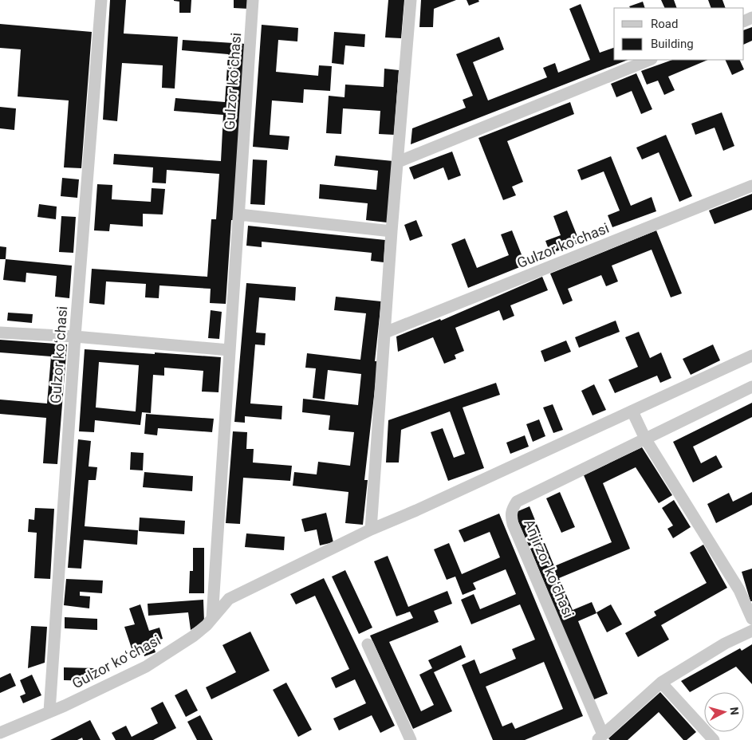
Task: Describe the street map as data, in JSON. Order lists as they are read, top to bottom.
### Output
{
  "streets": {
    "street": ["Gulzor koʻchasi", "Anjirzor koʻchasi"]
  },
  "legend": ["Road", "Building"],
  "north": "right"
}
